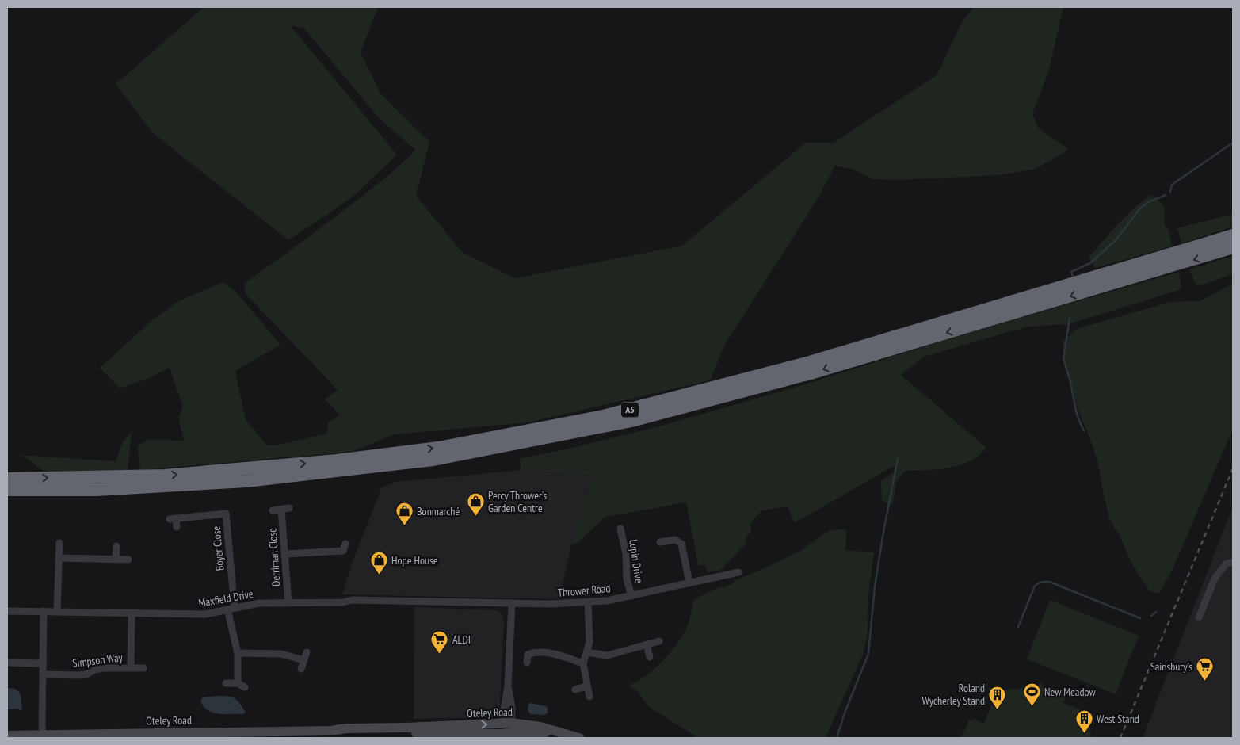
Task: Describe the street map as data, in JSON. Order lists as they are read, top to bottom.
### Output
{
  "streets": {
    "highway": ["A5"],
    "main road": ["Oteley Road"],
    "street": [
      "Boyer Close",
      "Derriman Close",
      "Lupin Drive",
      "Thrower Road",
      "Maxfield Drive",
      "Simpson Way"
    ]
  },
  "crossings": [
    ["Boyer Close", "Maxfield Drive"],
    ["Derriman Close", "Maxfield Drive"],
    ["Lupin Drive", "Thrower Road"],
    ["Thrower Road", "Maxfield Drive"],
    ["Maxfield Drive", "Simpson Way"]
  ],
  "places": {
    "shop": ["Percy Thrower's Garden Centre", "Bonmarché", "Hope House"],
    "supermarket": ["ALDI", "Sainsbury's"],
    "sports": ["New Meadow"],
    "building": ["Roland Wycherley Stand", "West Stand"]
  }
}
